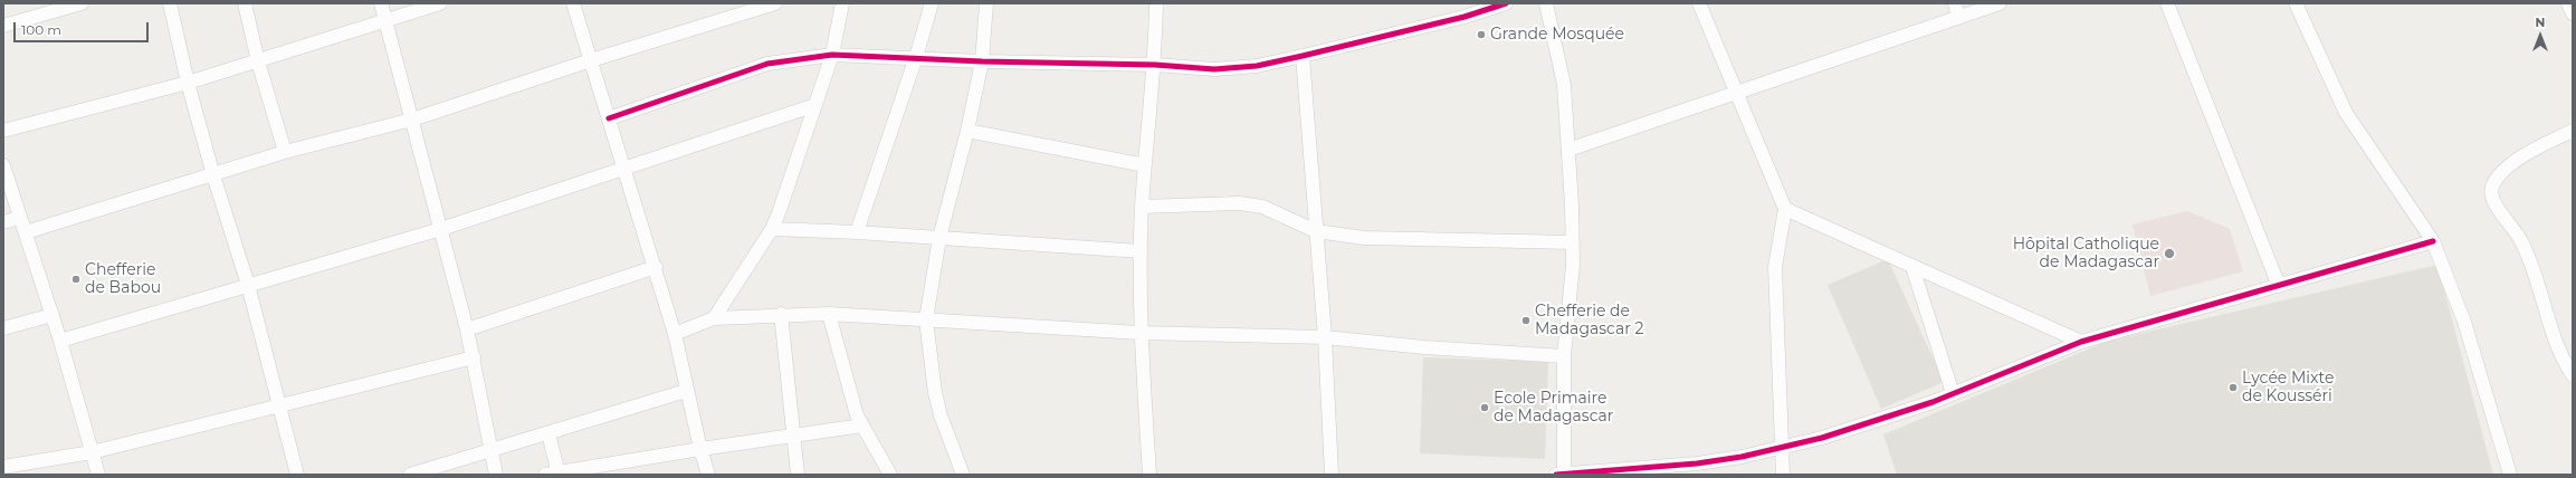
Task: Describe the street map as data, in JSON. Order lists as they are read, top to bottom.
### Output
{
  "places": [
    "Grande Mosquée",
    "Hôpital Catholique de Madagascar",
    "Chefferie de Babou",
    "Chefferie de Madagascar 2",
    "Lycée Mixte de Kousséri",
    "Ecole Primaire de Madagascar"
  ],
  "scale_bar": "100 m",
  "north": "top"
}
